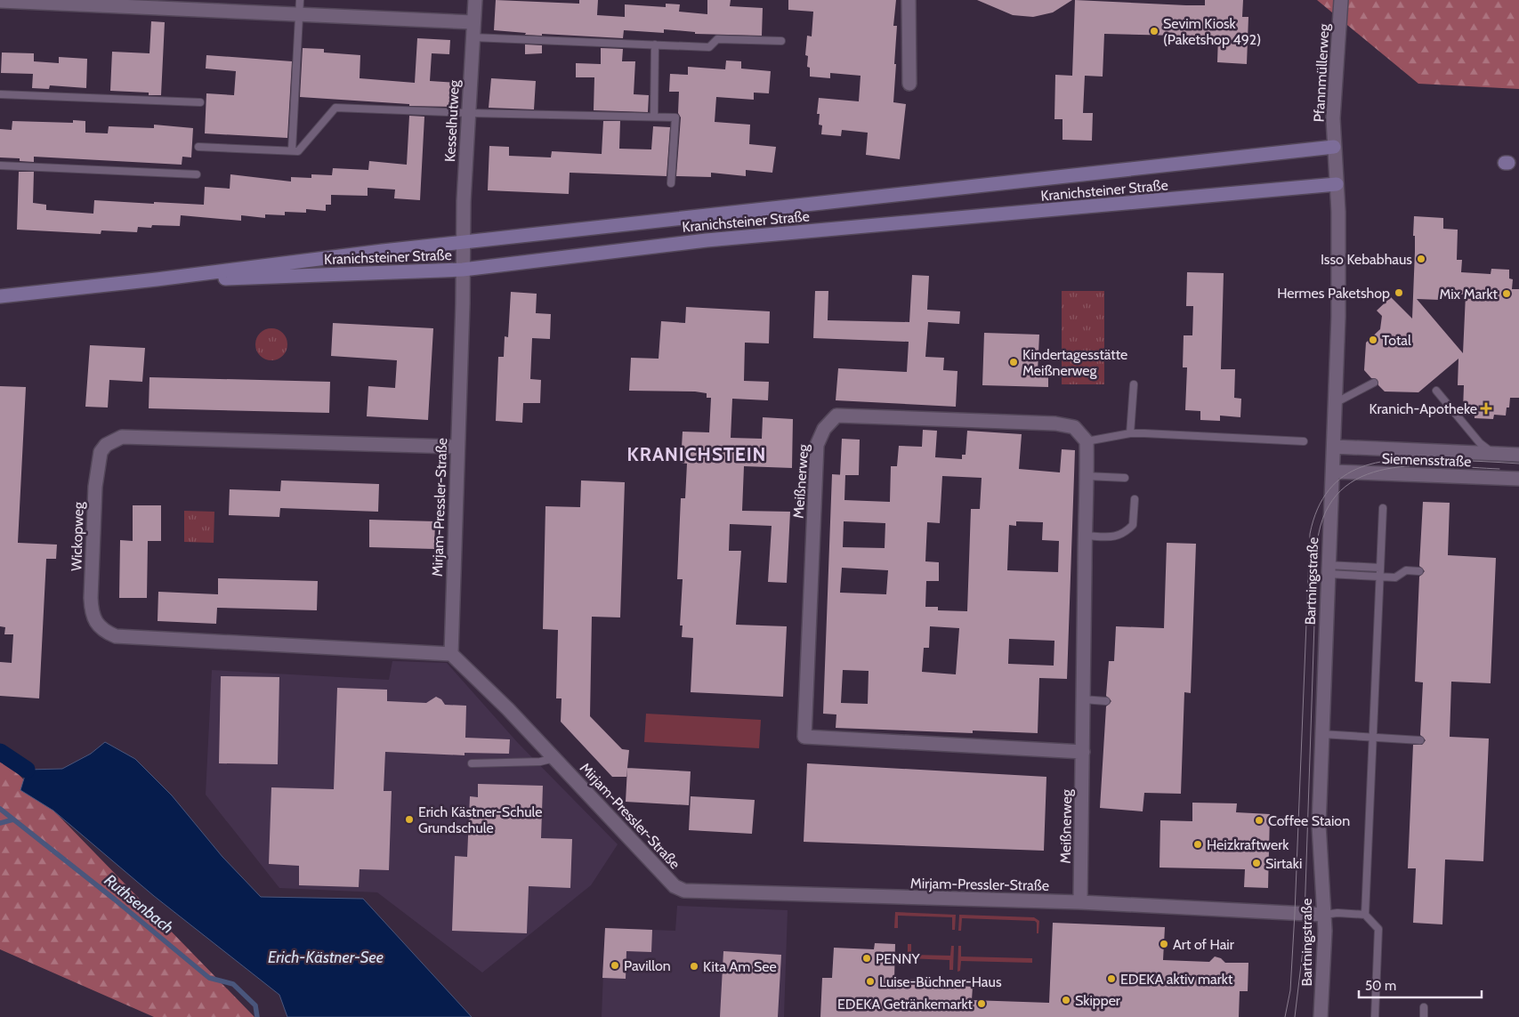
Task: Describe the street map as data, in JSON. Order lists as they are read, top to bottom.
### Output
{
  "streets": {
    "main road": ["Kranichsteiner Straße"],
    "street": [
      "Pfannmüllerweg",
      "Kesselhutweg",
      "Siemensstraße",
      "Meißnerweg",
      "Mirjam-Pressler-Straße",
      "Wickopweg",
      "Bartningstraße"
    ]
  },
  "crossings": [
    ["Pfannmüllerweg", "Kranichsteiner Straße"],
    ["Pfannmüllerweg", "Bartningstraße"],
    ["Kesselhutweg", "Kranichsteiner Straße"],
    ["Kesselhutweg", "Mirjam-Pressler-Straße"],
    ["Kranichsteiner Straße", "Mirjam-Pressler-Straße"],
    ["Kranichsteiner Straße", "Bartningstraße"],
    ["Siemensstraße", "Bartningstraße"],
    ["Meißnerweg", "Mirjam-Pressler-Straße"],
    ["Mirjam-Pressler-Straße", "Wickopweg"],
    ["Mirjam-Pressler-Straße", "Bartningstraße"]
  ],
  "districts": ["KRANICHSTEIN"],
  "water": ["Ruthsenbach", "Erich-Kästner-See"],
  "places": {
    "other": [
      "Sevim Kiosk (Paketshop 492)",
      "Isso Kebabhaus",
      "Hermes Paketshop",
      "Mix Markt",
      "Total",
      "Kindertagesstätte Meißnerweg",
      "Erich Kästner-Schule Grundschule",
      "Coffee Staion",
      "Heizkraftwerk",
      "Sirtaki",
      "Art of Hair",
      "PENNY",
      "Pavillon",
      "Kita Am See",
      "EDEKA aktiv markt",
      "Luise-Büchner-Haus",
      "Skipper",
      "EDEKA Getränkemarkt"
    ],
    "health": ["Kranich-Apotheke"]
  },
  "scale_bar": "50 m"
}
